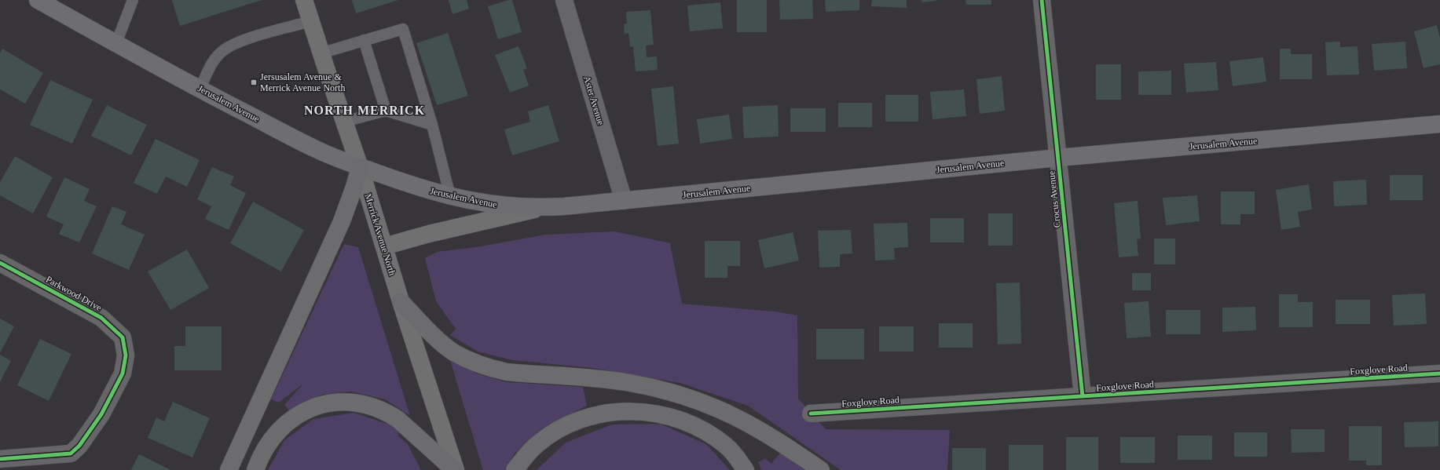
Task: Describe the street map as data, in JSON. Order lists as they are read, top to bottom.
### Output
{
  "streets": {
    "main road": ["Jerusalem Avenue", "Merrick Avenue North"],
    "street": [
      "Aster Avenue",
      "Crocus Avenue",
      "Parkwood Drive",
      "Foxglove Road"
    ]
  },
  "crossings": [
    ["Aster Avenue", "Jerusalem Avenue"],
    ["Jerusalem Avenue", "Crocus Avenue"],
    ["Jerusalem Avenue", "Merrick Avenue North"],
    ["Crocus Avenue", "Foxglove Road"]
  ],
  "districts": ["NORTH MERRICK"],
  "places": {
    "transit": ["Jersusalem Avenue & Merrick Avenue North"]
  }
}
